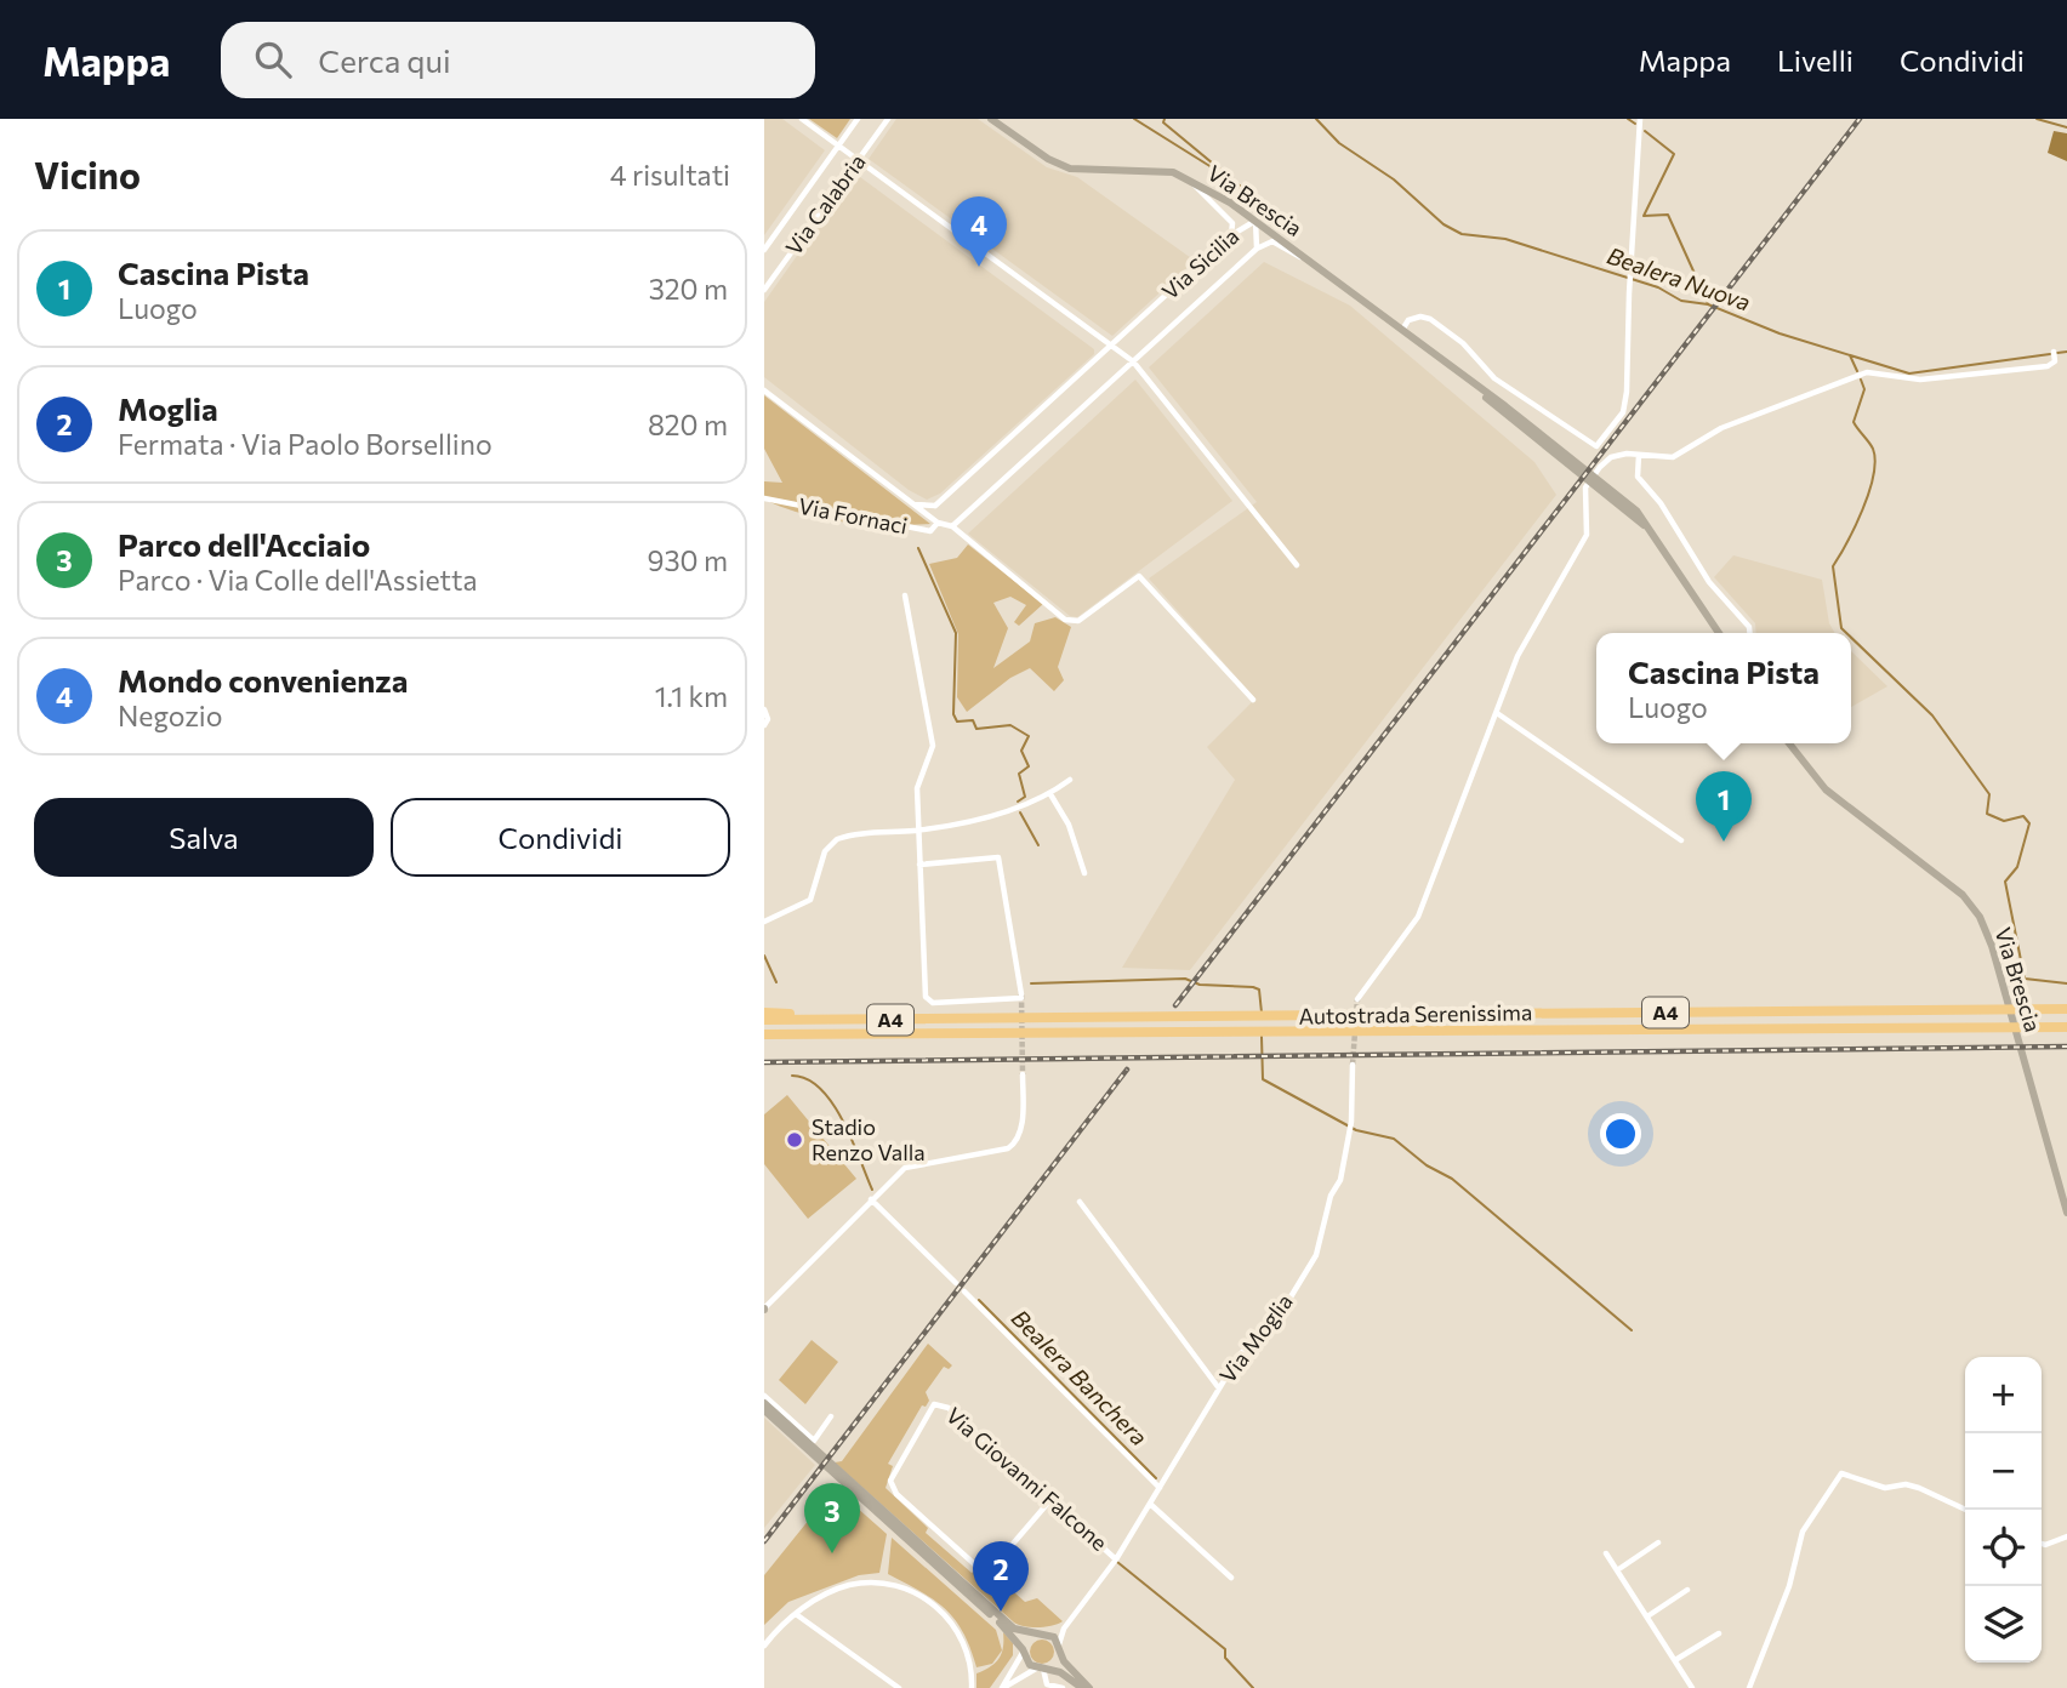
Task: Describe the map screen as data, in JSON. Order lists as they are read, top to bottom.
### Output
{
  "streets": {
    "highway": ["A4", "Autostrada Serenissima"],
    "main road": ["Via Brescia"],
    "street": [
      "Via Calabria",
      "Via Sicilia",
      "Via Fornaci",
      "Via Moglia",
      "Via Giovanni Falcone"
    ]
  },
  "crossings": [
    ["Via Brescia", "Via Sicilia"],
    ["Via Moglia", "Via Giovanni Falcone"]
  ],
  "water": ["Bealera Nuova", "Bealera Banchera"],
  "places": ["Stadio Renzo Valla"],
  "page": {
    "header": "Mappa",
    "search": "Cerca qui",
    "nav": ["Mappa", "Livelli", "Condividi"],
    "heading": ["Vicino", "4 risultati"],
    "pins": [
      "4",
      "1",
      "3",
      "2"
    ],
    "list": [
      {
        "mark": "1",
        "name": "Cascina Pista",
        "note": "Luogo",
        "value": "320 m"
      },
      {
        "mark": "2",
        "name": "Moglia",
        "note": "Fermata · Via Paolo Borsellino",
        "value": "820 m"
      },
      {
        "mark": "3",
        "name": "Parco dell'Acciaio",
        "note": "Parco · Via Colle dell'Assietta",
        "value": "930 m"
      },
      {
        "mark": "4",
        "name": "Mondo convenienza",
        "note": "Negozio",
        "value": "1.1 km"
      }
    ],
    "popup": ["Cascina Pista", "Luogo"],
    "buttons": ["Salva", "Condividi"],
    "map_buttons": ["+", "−"]
  }
}
